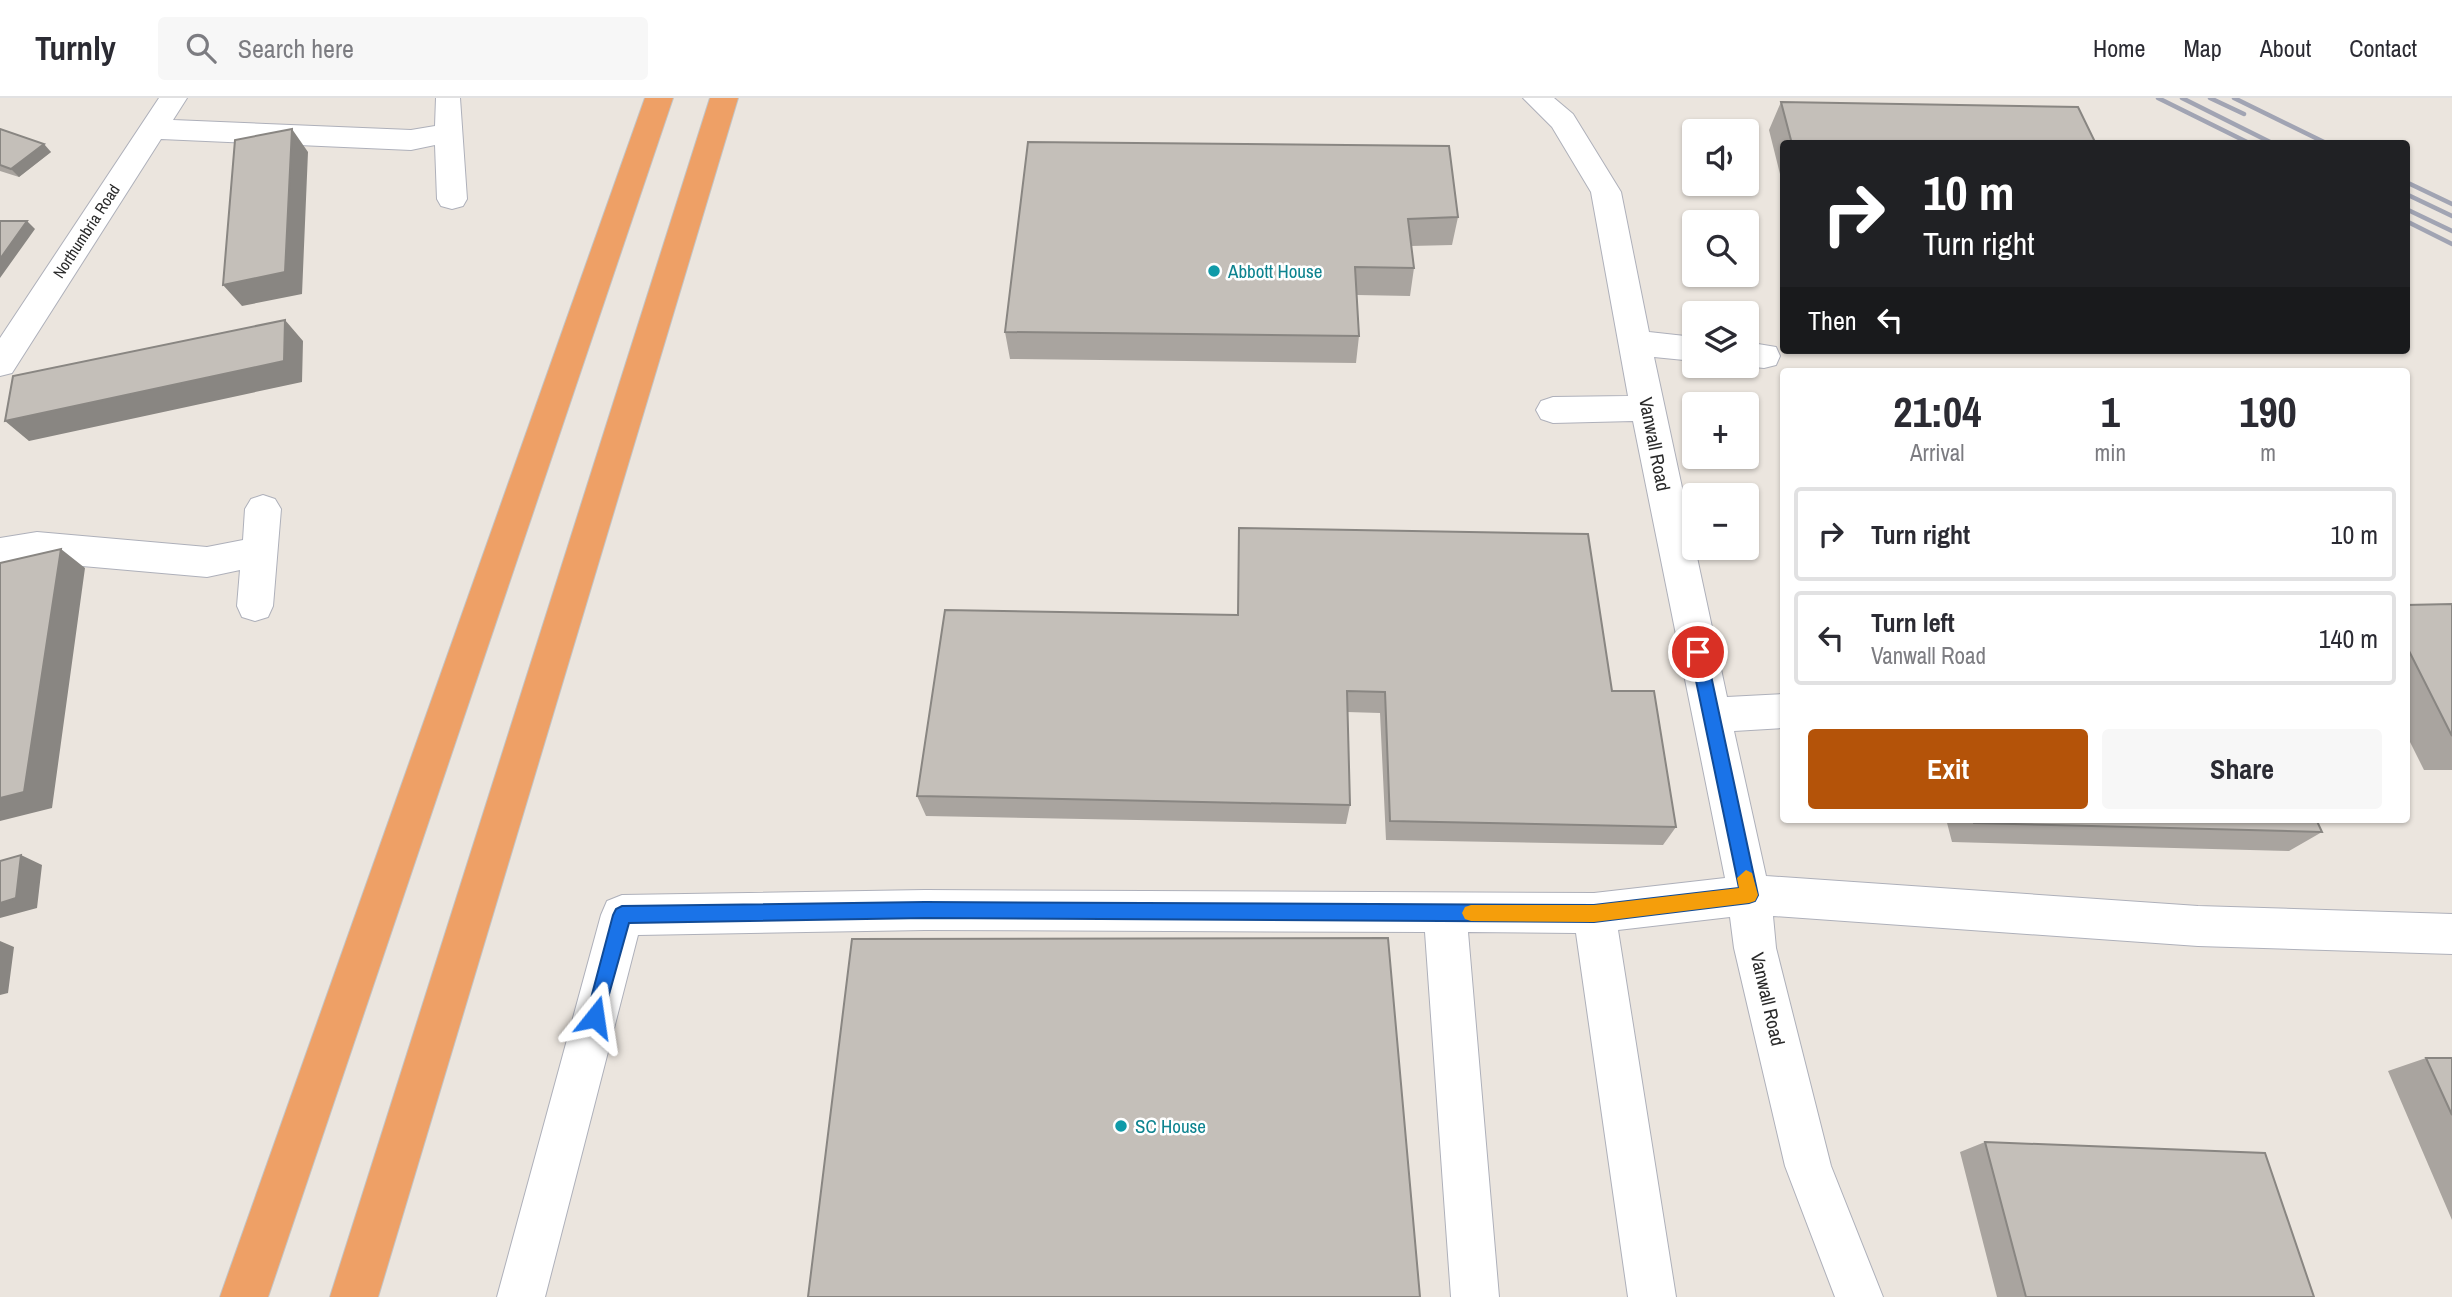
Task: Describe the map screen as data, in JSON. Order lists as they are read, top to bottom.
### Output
{
  "streets": {
    "street": ["Northumbria Road", "Vanwall Road"]
  },
  "places": ["Abbott House", "SC House"],
  "page": {
    "header": "Turnly",
    "search": "Search here",
    "nav": [
      "Home",
      "Map",
      "About",
      "Contact"
    ],
    "map_buttons": ["+", "−"],
    "turn": ["10 m", "Turn right"],
    "then": "Then",
    "eta": [
      "21:04",
      "Arrival",
      "1",
      "min",
      "190",
      "m"
    ],
    "list": [
      {
        "name": "Turn right",
        "value": "10 m"
      },
      {
        "name": "Turn left",
        "note": "Vanwall Road",
        "value": "140 m"
      }
    ],
    "buttons": ["Exit", "Share"]
  }
}
